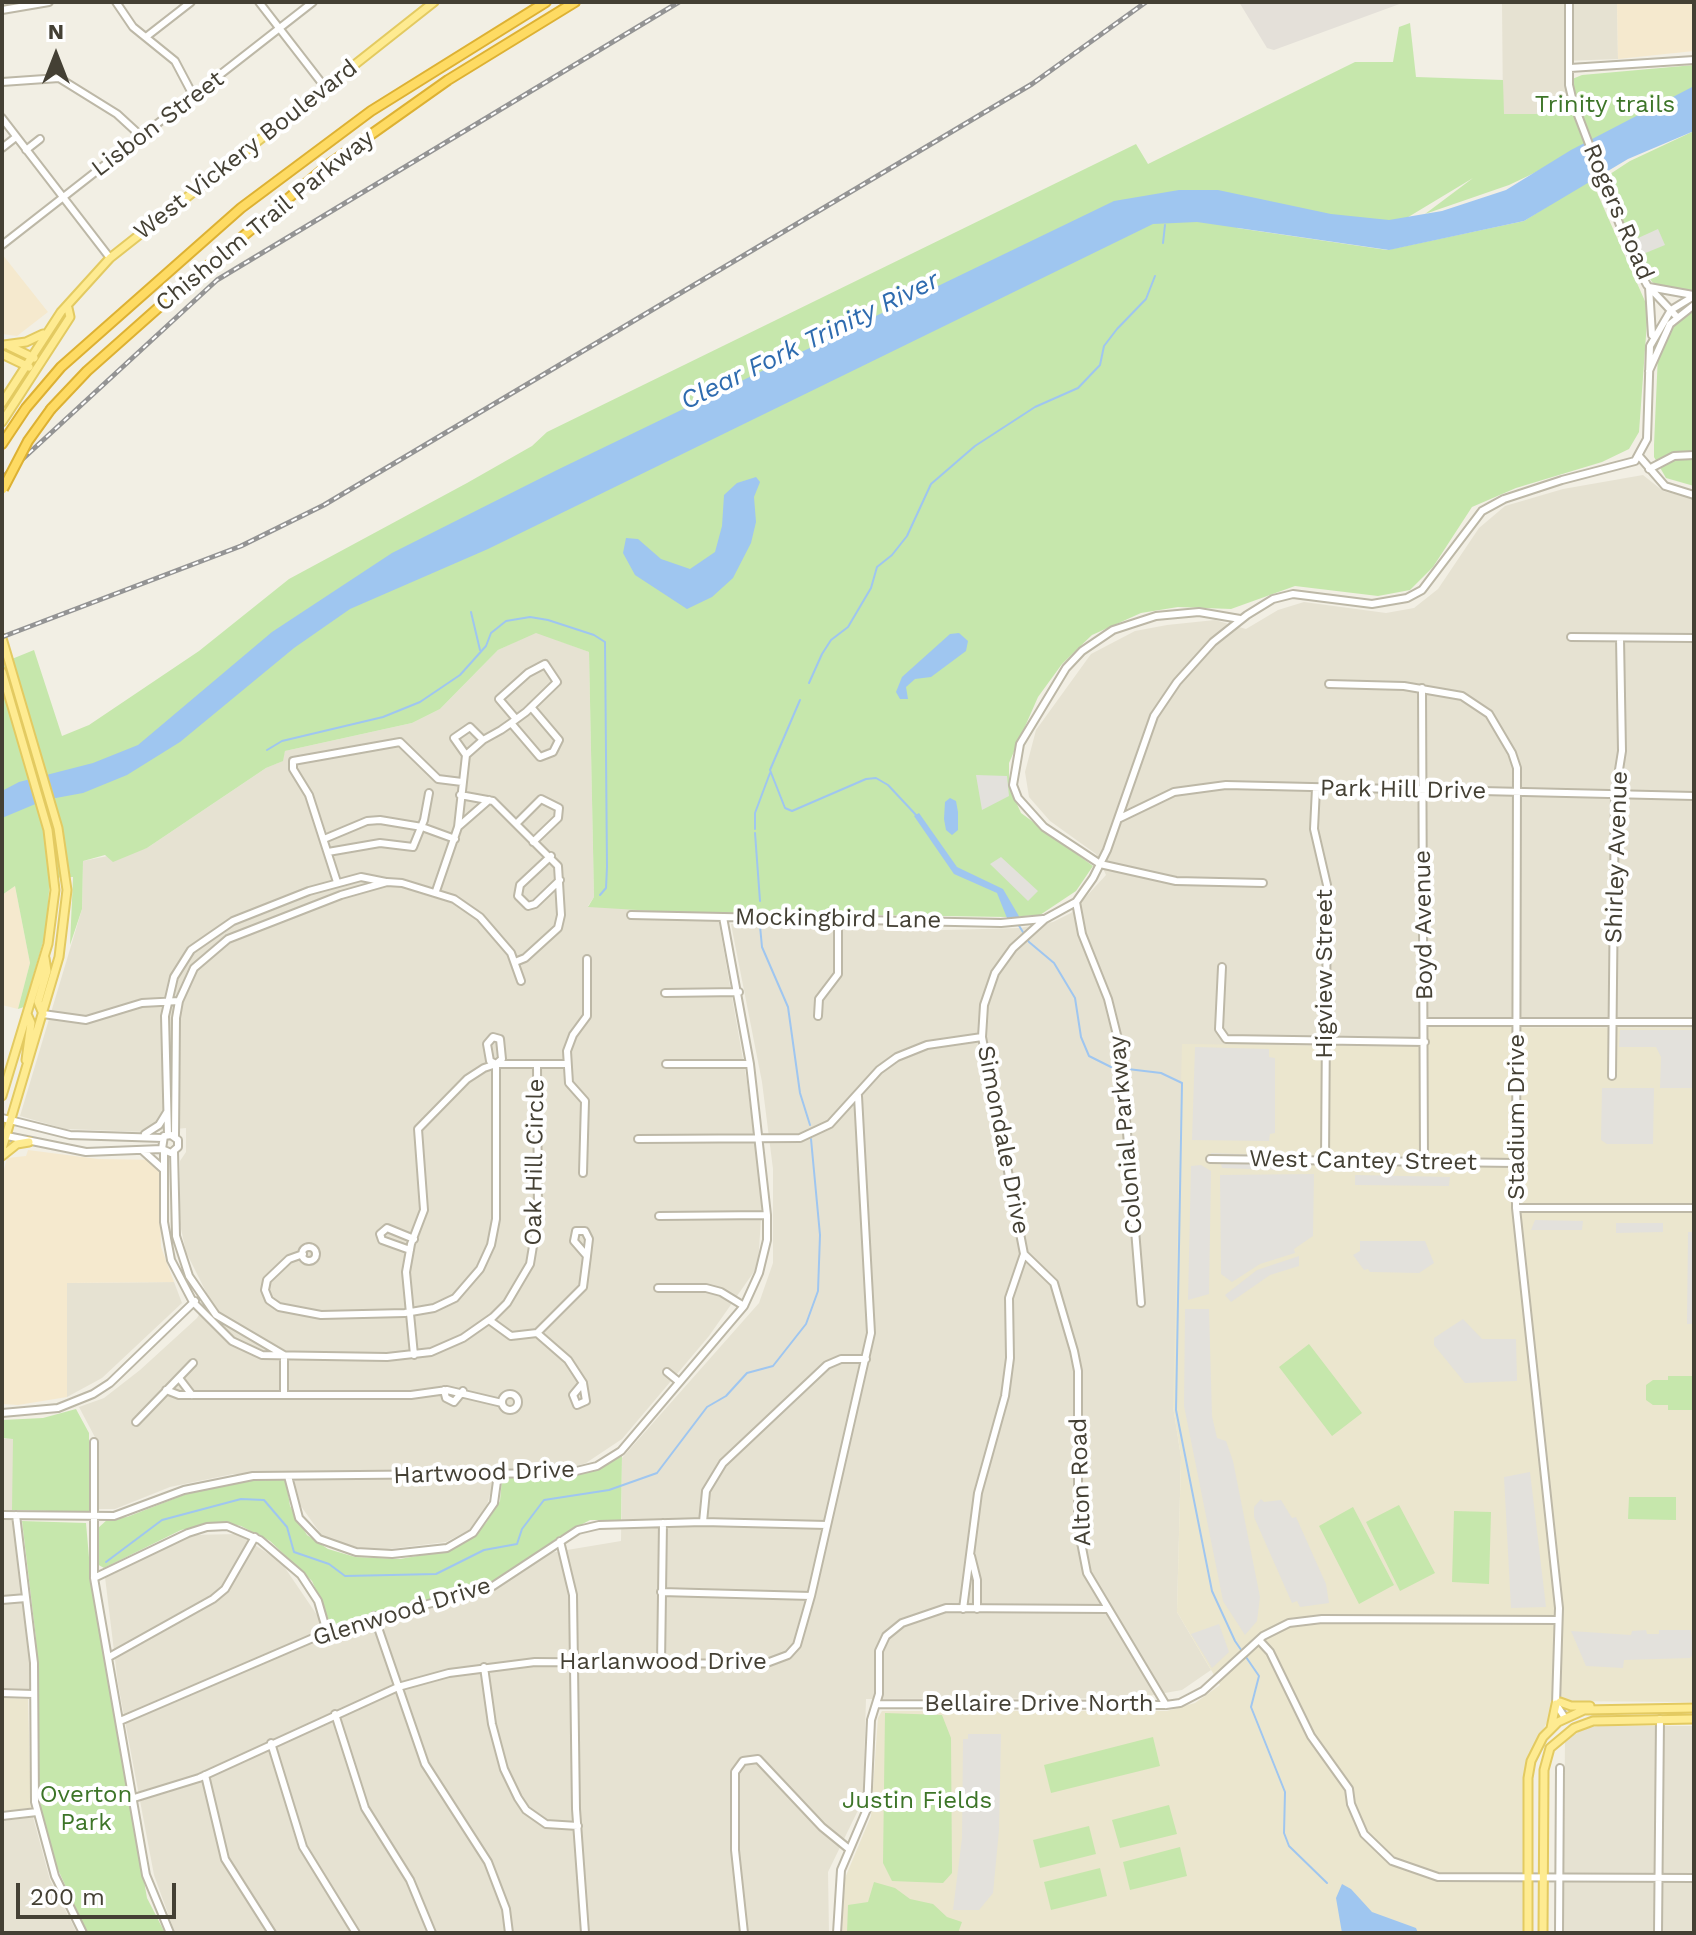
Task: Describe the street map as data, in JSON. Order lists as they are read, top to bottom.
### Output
{
  "streets": {
    "highway": ["Chisholm Trail Parkway"],
    "main road": ["West Vickery Boulevard"],
    "street": [
      "Lisbon Street",
      "Rogers Road",
      "Park Hill Drive",
      "Shirley Avenue",
      "Mockingbird Lane",
      "Boyd Avenue",
      "Higview Street",
      "Stadium Drive",
      "Colonial Parkway",
      "Simondale Drive",
      "West Cantey Street",
      "Oak Hill Circle",
      "Hartwood Drive",
      "Alton Road",
      "Glenwood Drive",
      "Harlanwood Drive",
      "Bellaire Drive North"
    ]
  },
  "crossings": [
    ["Park Hill Drive", "Shirley Avenue"],
    ["Park Hill Drive", "Boyd Avenue"],
    ["Park Hill Drive", "Higview Street"],
    ["Park Hill Drive", "Stadium Drive"],
    ["Mockingbird Lane", "Simondale Drive"],
    ["Mockingbird Lane", "Hartwood Drive"],
    ["Boyd Avenue", "Stadium Drive"],
    ["Boyd Avenue", "West Cantey Street"],
    ["Higview Street", "West Cantey Street"],
    ["Stadium Drive", "West Cantey Street"],
    ["Stadium Drive", "Bellaire Drive North"],
    ["Colonial Parkway", "Simondale Drive"],
    ["Simondale Drive", "Alton Road"],
    ["Alton Road", "Bellaire Drive North"],
    ["Glenwood Drive", "Harlanwood Drive"]
  ],
  "water": ["Clear Fork Trinity River"],
  "parks": ["Trinity trails", "Overton Park", "Justin Fields"],
  "scale_bar": "200 m",
  "north": "top"
}
